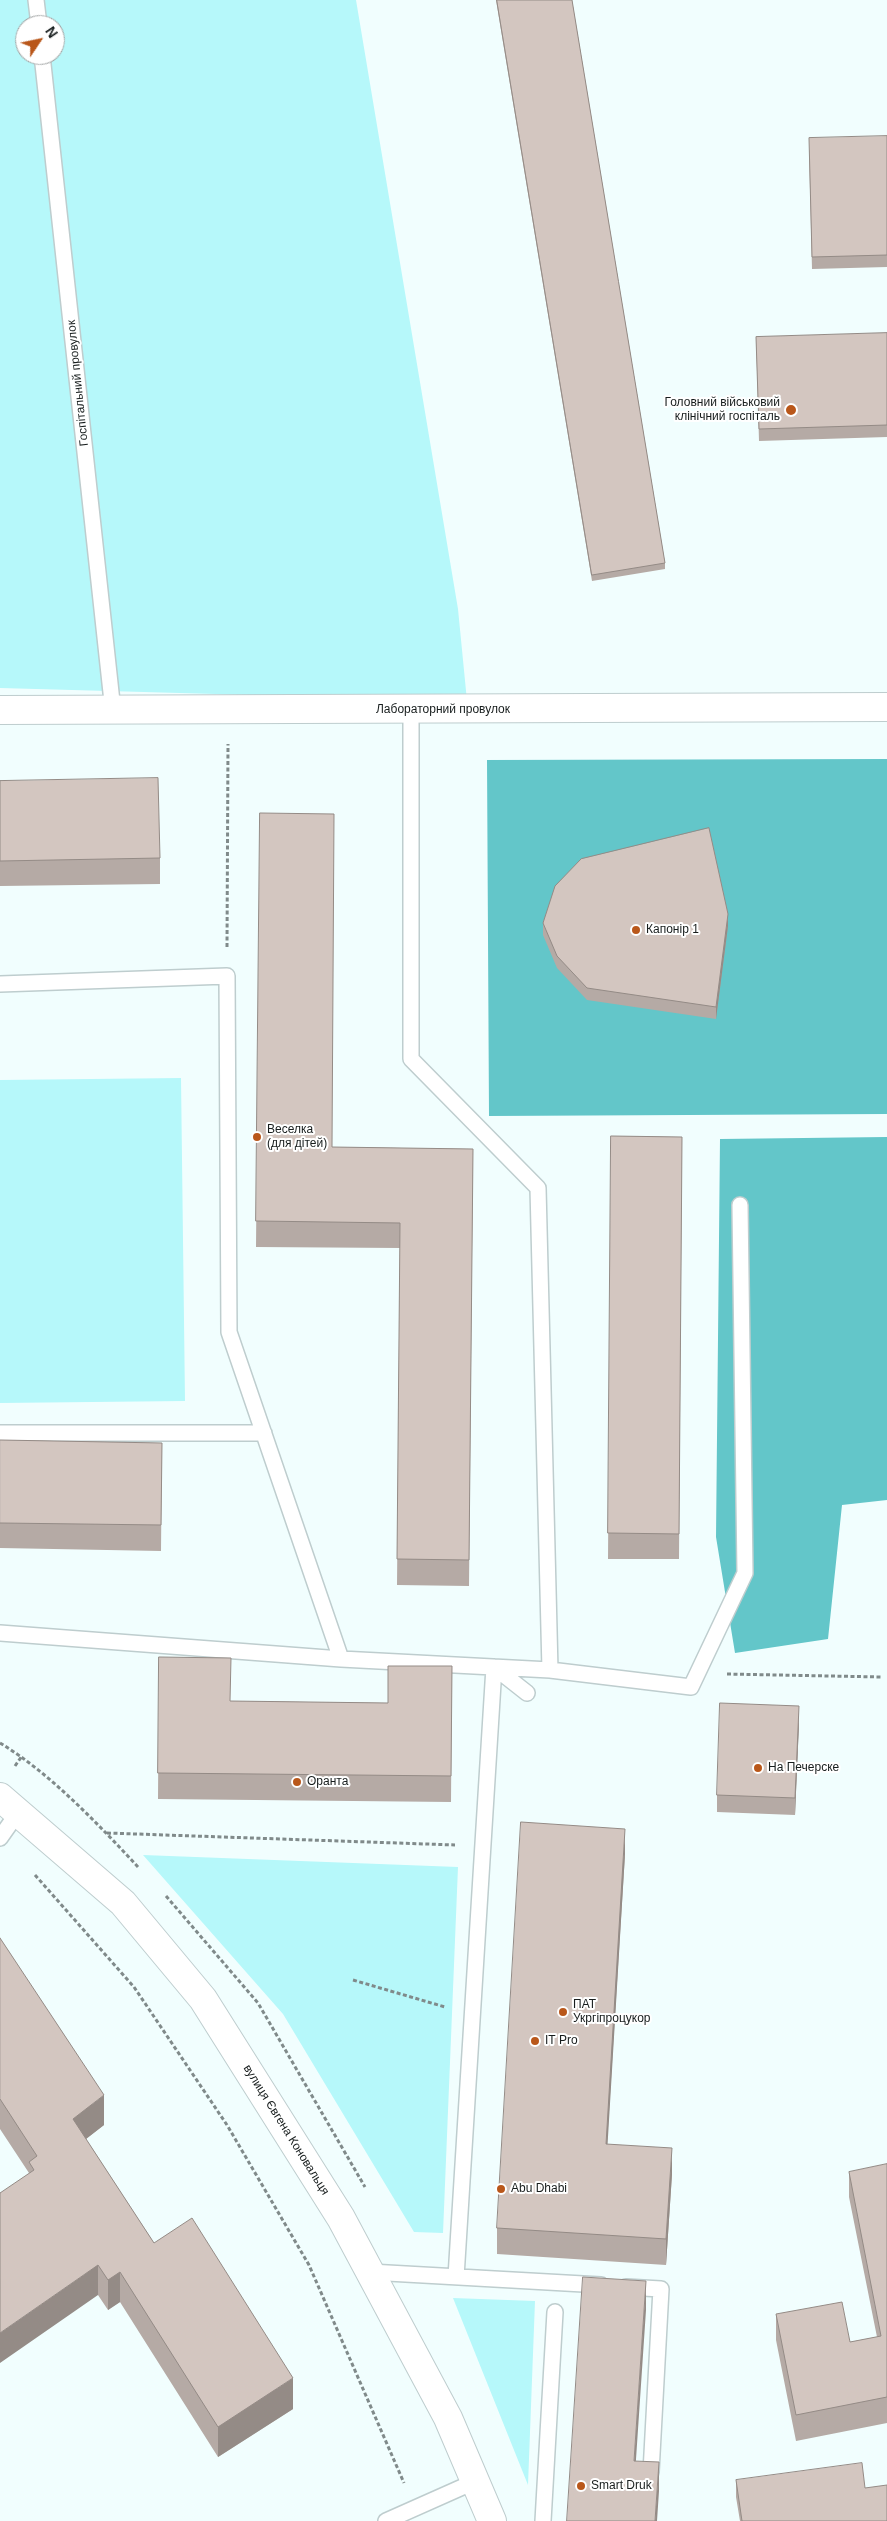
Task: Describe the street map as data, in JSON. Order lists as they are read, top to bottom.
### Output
{
  "streets": {
    "street": ["Лабораторний провулок", "вулиця Євгена Коновальця"],
    "lane": ["Госпітальний провулок"]
  },
  "crossings": [
    ["Госпітальний провулок", "Лабораторний провулок"]
  ],
  "places": [
    "Головний військовий клінічний госпіталь",
    "Капонір 1",
    "Веселка (для дітей)",
    "На Печерске",
    "Оранта",
    "ПАТ Укргіпроцукор",
    "IT Pro",
    "Abu Dhabi",
    "Smart Druk"
  ],
  "north": "top right"
}
